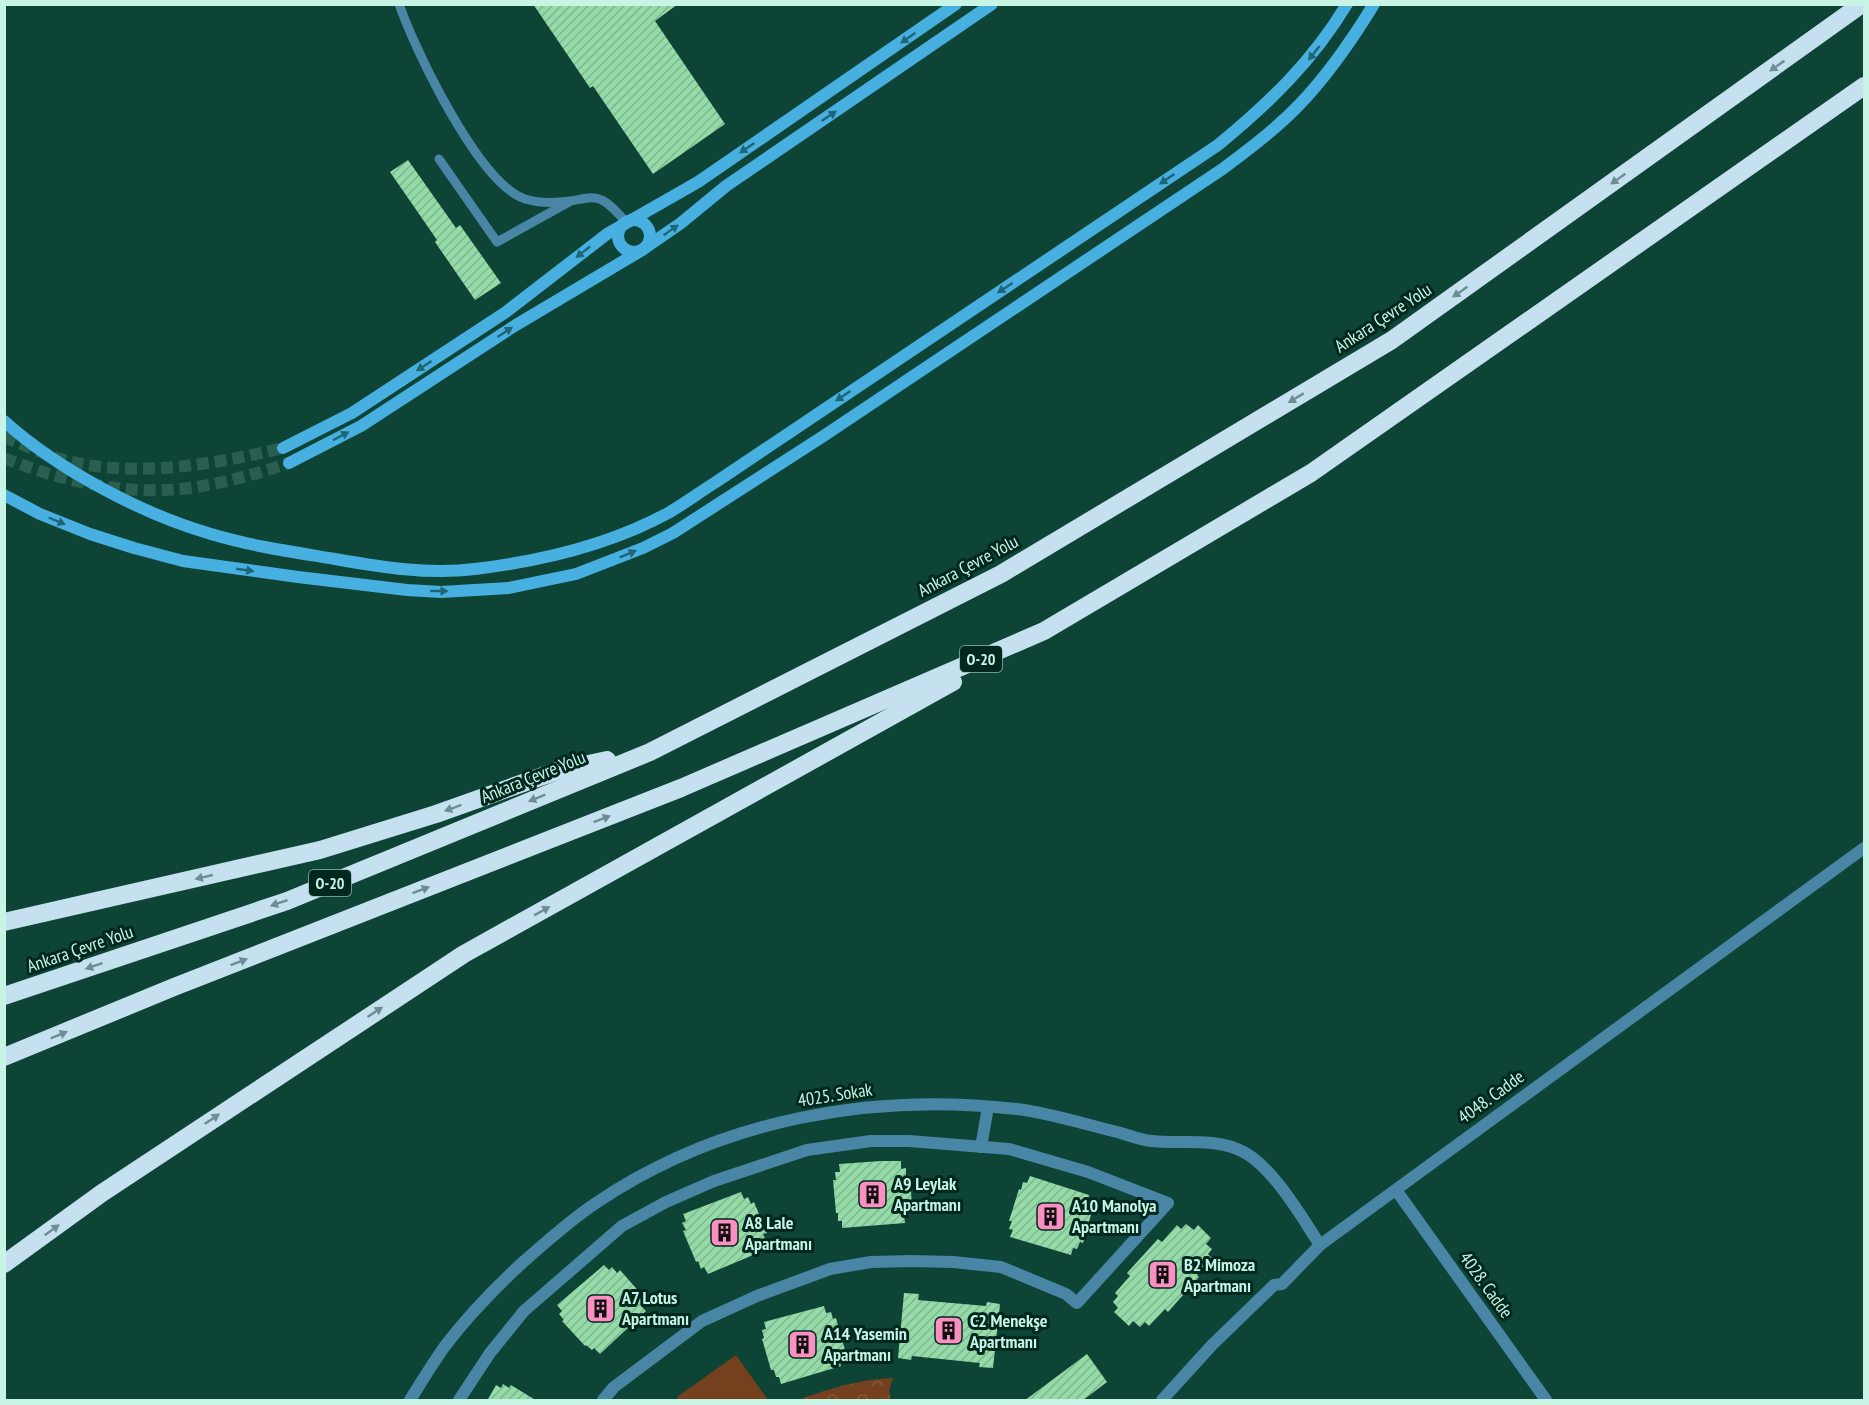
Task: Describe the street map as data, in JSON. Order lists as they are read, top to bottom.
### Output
{
  "streets": {
    "highway": ["Ankara Çevre Yolu", "O-20"],
    "street": ["4025. Sokak", "4048. Cadde", "4028. Cadde"]
  },
  "crossings": [
    ["4025. Sokak", "4048. Cadde"],
    ["4048. Cadde", "4028. Cadde"]
  ],
  "places": {
    "building": [
      "A9 Leylak Apartmanı",
      "A10 Manolya Apartmanı",
      "A8 Lale Apartmanı",
      "B2 Mimoza Apartmanı",
      "A7 Lotus Apartmanı",
      "C2 Menekşe Apartmanı",
      "A14 Yasemin Apartmanı"
    ]
  }
}
